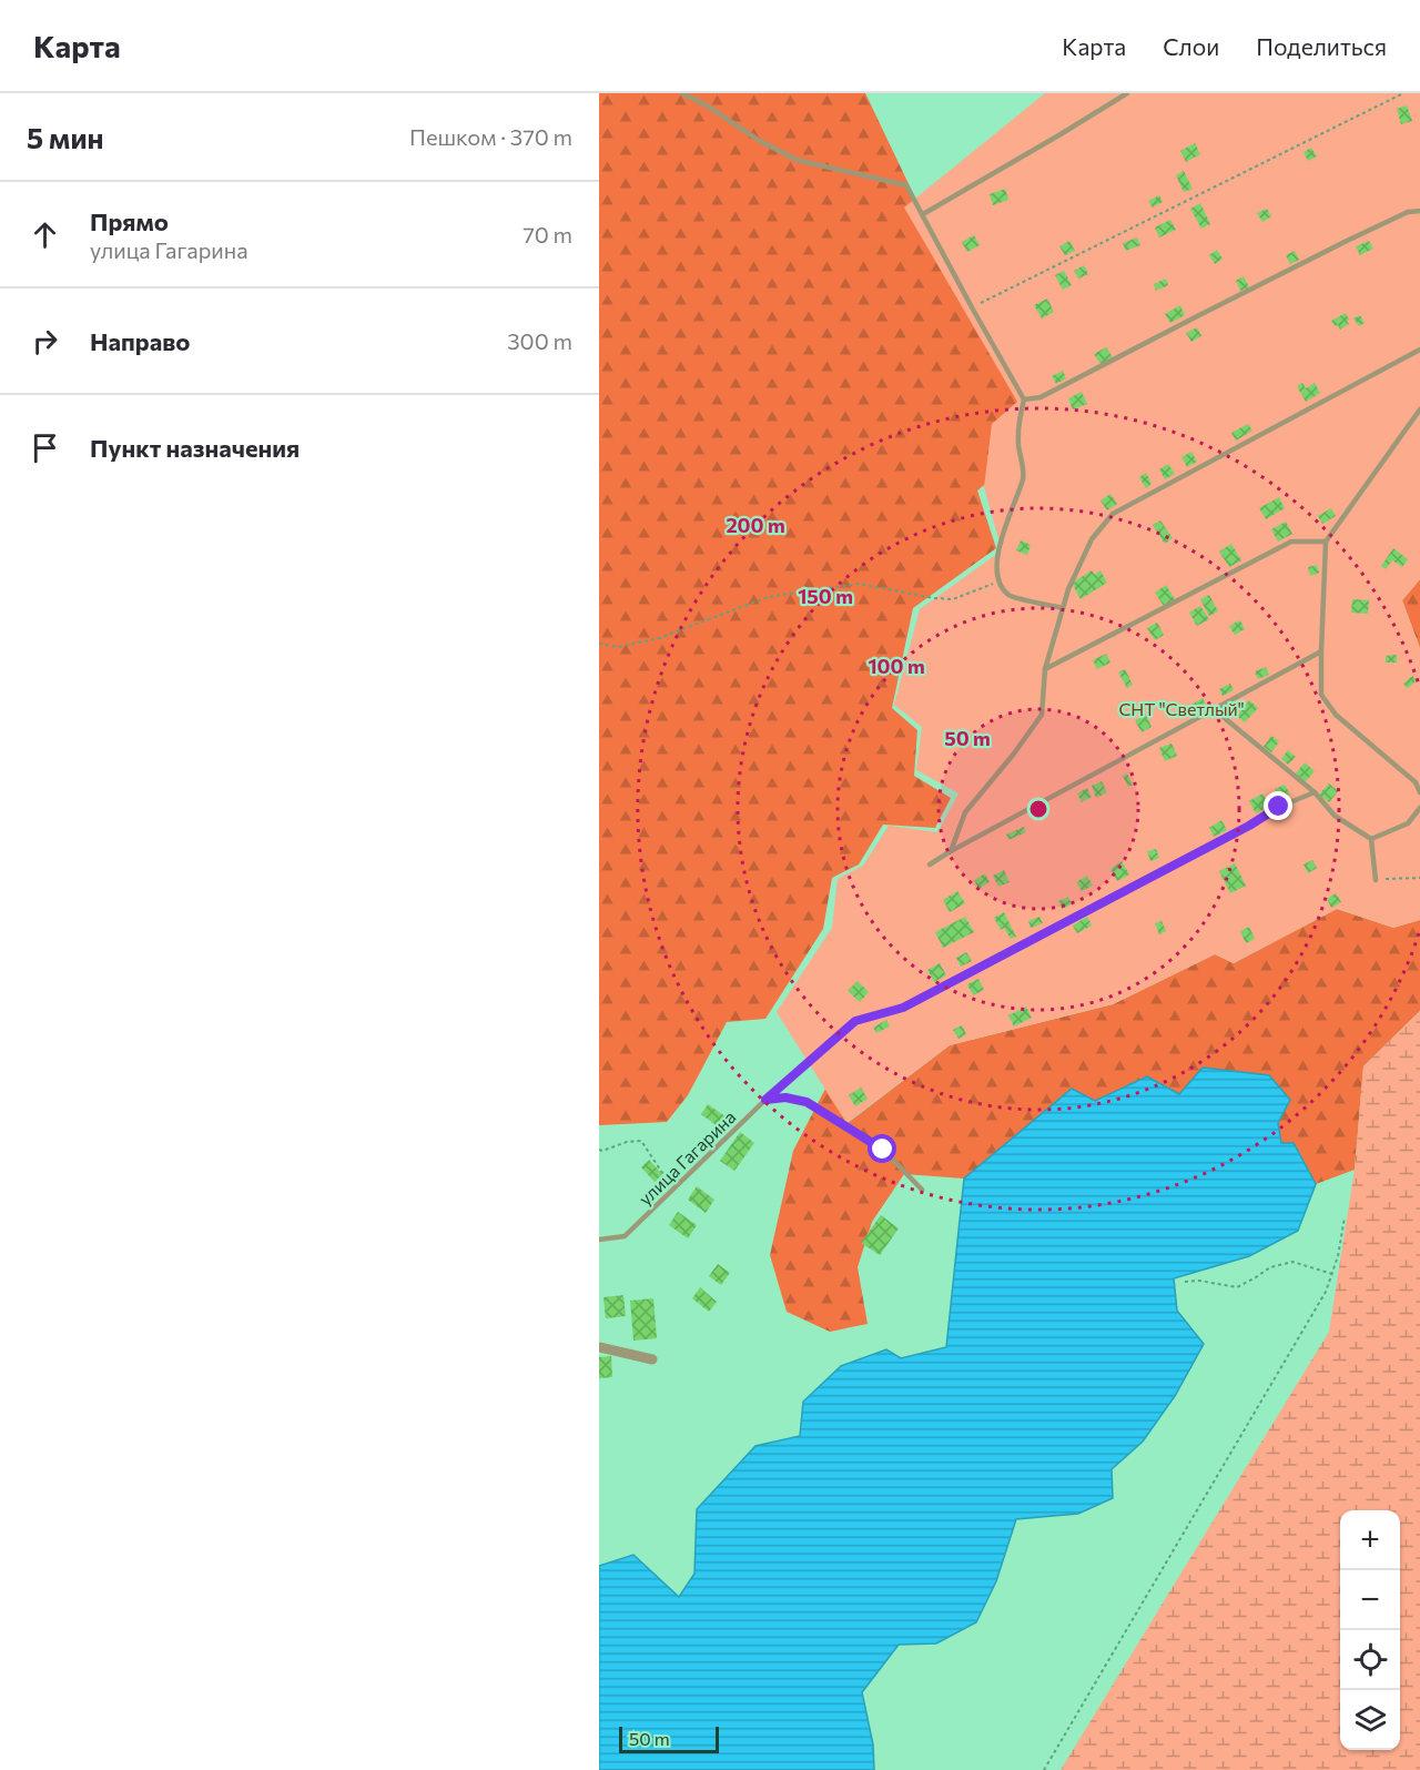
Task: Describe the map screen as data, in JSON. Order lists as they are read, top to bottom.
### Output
{
  "streets": {
    "lane": ["улица Гагарина"]
  },
  "parks": ["СНТ \"Светлый\""],
  "scale_bar": "50 m",
  "page": {
    "header": "Карта",
    "nav": ["Карта", "Слои", "Поделиться"],
    "heading": ["5 мин", "Пешком · 370 m"],
    "list": [
      ["Прямо", "улица Гагарина", "70 m"],
      ["Направо", "300 m"],
      "Пункт назначения"
    ],
    "map_buttons": ["+", "−"],
    "scale": "50 m"
  },
  "rings": [
    "200 m",
    "150 m",
    "100 m",
    "50 m"
  ]
}
